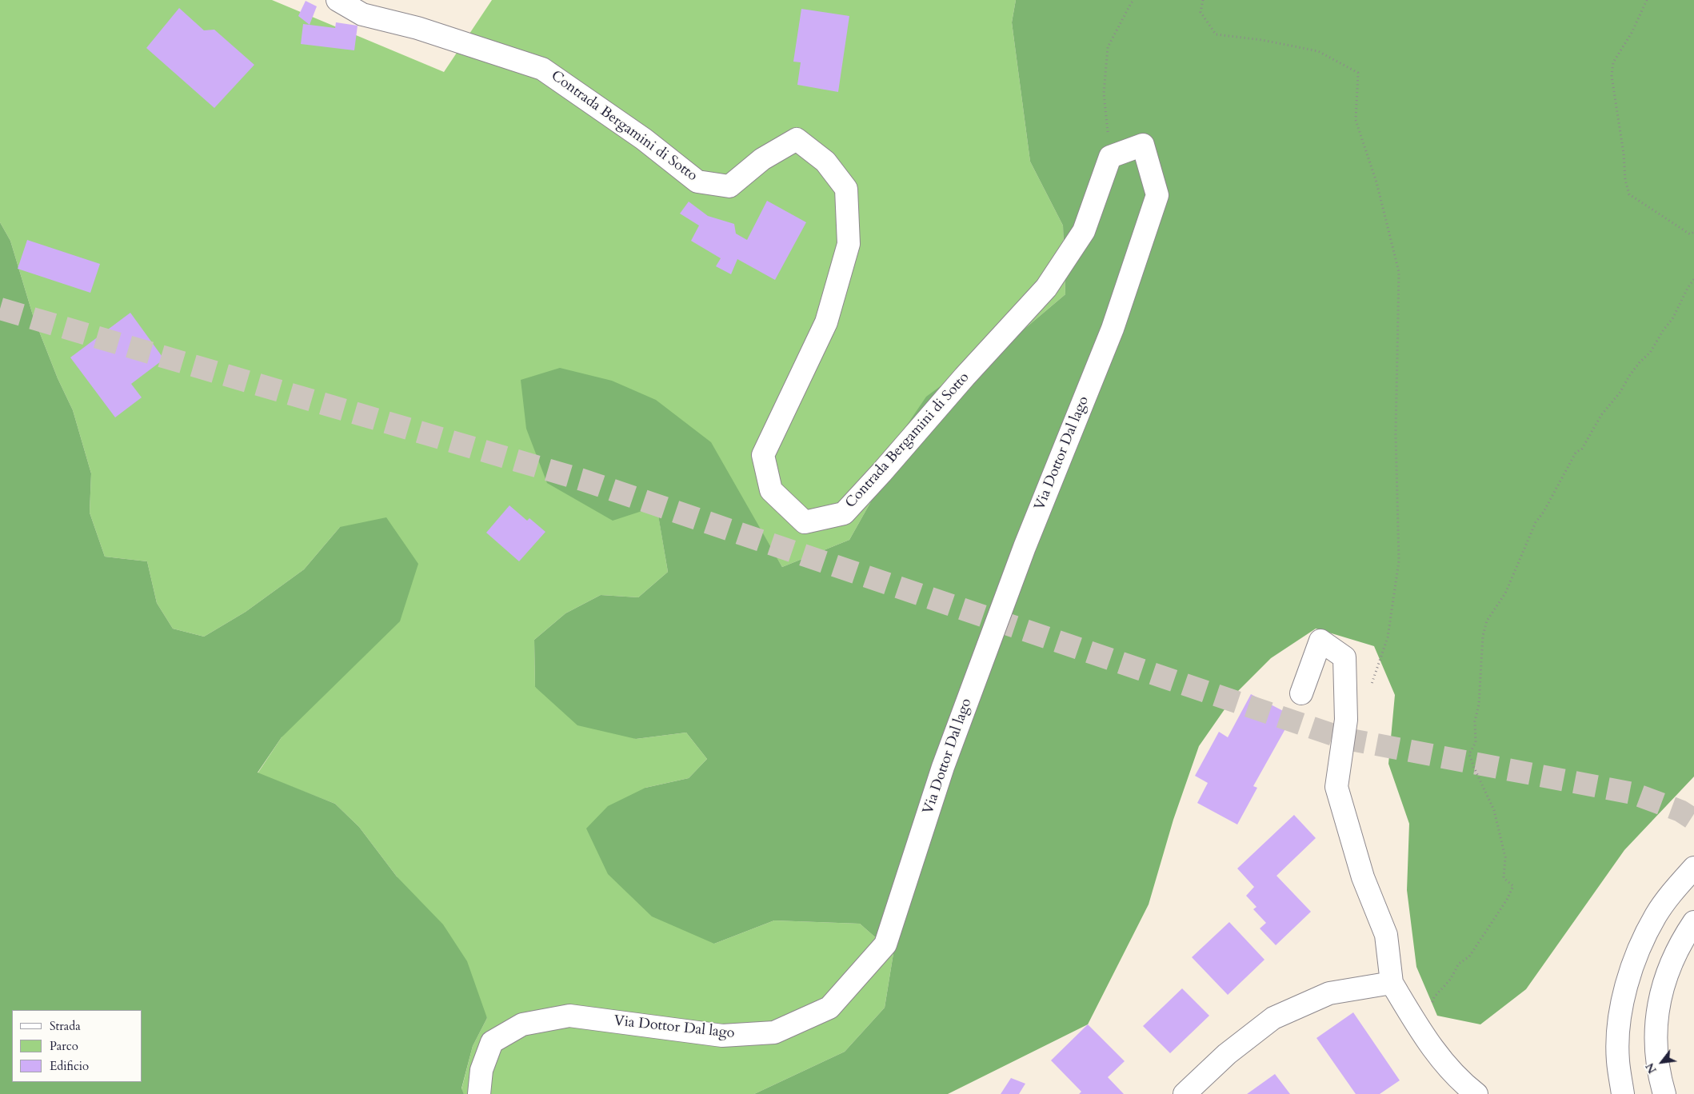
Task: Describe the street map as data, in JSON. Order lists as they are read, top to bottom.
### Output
{
  "streets": {
    "main road": ["Contrada Bergamini di Sotto", "Via Dottor Dal lago"]
  },
  "crossings": [
    ["Contrada Bergamini di Sotto", "Via Dottor Dal lago"]
  ],
  "legend": ["Strada", "Parco", "Edificio"],
  "north": "bottom left"
}
